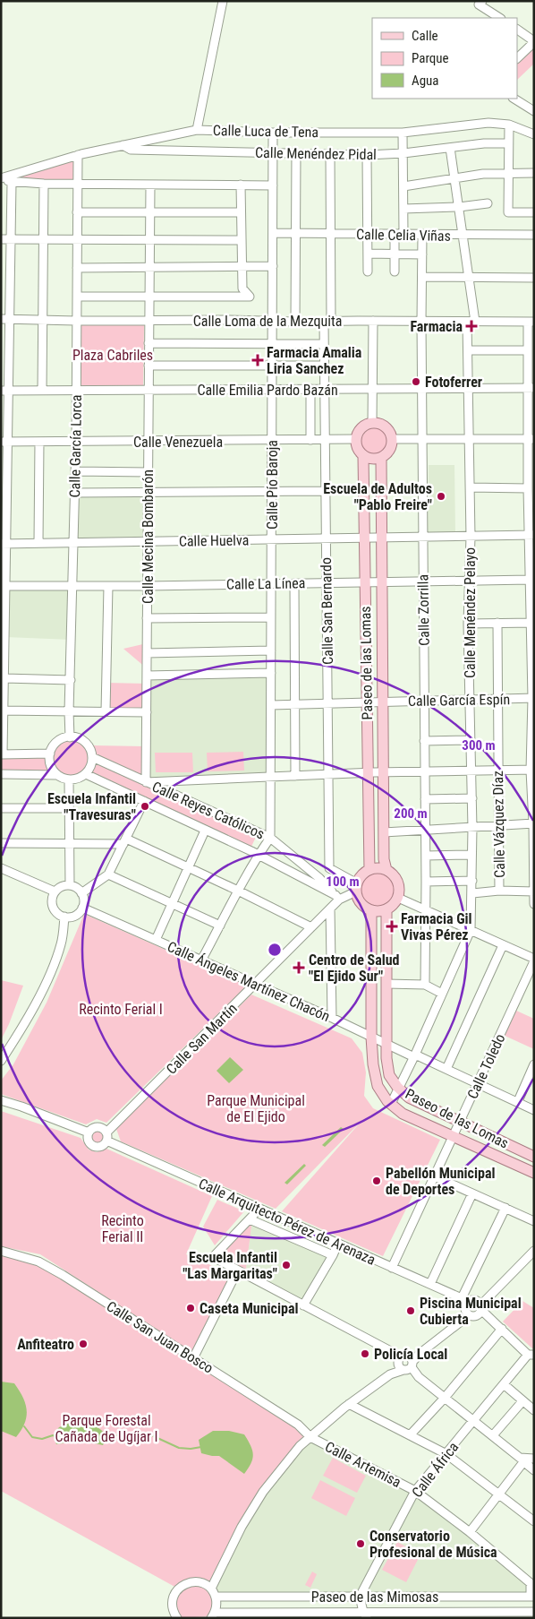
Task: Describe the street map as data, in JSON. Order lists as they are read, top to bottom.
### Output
{
  "streets": {
    "main road": ["Paseo de las Lomas"],
    "street": [
      "Calle Luca de Tena",
      "Calle Menéndez Pidal",
      "Calle Celia Viñas",
      "Calle Loma de la Mezquita",
      "Calle Emilia Pardo Bazán",
      "Calle Venezuela",
      "Calle García Lorca",
      "Calle Pío Baroja",
      "Calle Mecina Bombarón",
      "Calle Huelva",
      "Calle La Línea",
      "Calle Zorrilla",
      "Calle San Bernardo",
      "Calle Menéndez Pelayo",
      "Calle García Espín",
      "Calle Reyes Católicos",
      "Calle Vázquez Díaz",
      "Calle Ángeles Martínez Chacón",
      "Calle San Martín",
      "Calle Toledo",
      "Calle Arquitecto Pérez de Arenaza",
      "Calle San Juan Bosco",
      "Calle Artemisa",
      "Calle África",
      "Paseo de las Mimosas"
    ]
  },
  "crossings": [
    ["Calle Luca de Tena", "Calle Menéndez Pidal"],
    ["Calle Luca de Tena", "Calle García Lorca"],
    ["Calle Luca de Tena", "Calle Pío Baroja"],
    ["Calle Menéndez Pidal", "Calle Pío Baroja"],
    ["Calle Menéndez Pidal", "Calle San Bernardo"],
    ["Calle Menéndez Pidal", "Calle Menéndez Pelayo"],
    ["Calle Celia Viñas", "Calle Pío Baroja"],
    ["Calle Celia Viñas", "Calle Zorrilla"],
    ["Calle Celia Viñas", "Calle San Bernardo"],
    ["Calle Celia Viñas", "Calle Menéndez Pelayo"],
    ["Calle Loma de la Mezquita", "Calle García Lorca"],
    ["Calle Loma de la Mezquita", "Calle Pío Baroja"],
    ["Calle Loma de la Mezquita", "Calle Mecina Bombarón"],
    ["Calle Loma de la Mezquita", "Calle Zorrilla"],
    ["Calle Loma de la Mezquita", "Calle San Bernardo"],
    ["Calle Loma de la Mezquita", "Calle Menéndez Pelayo"],
    ["Calle Emilia Pardo Bazán", "Calle García Lorca"],
    ["Calle Emilia Pardo Bazán", "Calle Pío Baroja"],
    ["Calle Emilia Pardo Bazán", "Calle Mecina Bombarón"],
    ["Calle Emilia Pardo Bazán", "Calle Zorrilla"],
    ["Calle Emilia Pardo Bazán", "Calle San Bernardo"],
    ["Calle Emilia Pardo Bazán", "Calle Menéndez Pelayo"],
    ["Calle Venezuela", "Calle García Lorca"],
    ["Calle Venezuela", "Calle Pío Baroja"],
    ["Calle Venezuela", "Calle Mecina Bombarón"],
    ["Calle Venezuela", "Calle San Bernardo"],
    ["Calle Venezuela", "Paseo de las Lomas"],
    ["Calle García Lorca", "Calle Huelva"],
    ["Calle García Lorca", "Calle La Línea"],
    ["Calle García Lorca", "Calle Reyes Católicos"],
    ["Calle Pío Baroja", "Calle Huelva"],
    ["Calle Pío Baroja", "Calle La Línea"],
    ["Calle Pío Baroja", "Calle Reyes Católicos"],
    ["Calle Mecina Bombarón", "Calle Huelva"],
    ["Calle Mecina Bombarón", "Calle La Línea"],
    ["Calle Mecina Bombarón", "Calle Reyes Católicos"],
    ["Calle Huelva", "Calle Zorrilla"],
    ["Calle Huelva", "Calle San Bernardo"],
    ["Calle Huelva", "Calle Menéndez Pelayo"],
    ["Calle Huelva", "Paseo de las Lomas"],
    ["Calle La Línea", "Calle Zorrilla"],
    ["Calle La Línea", "Calle San Bernardo"],
    ["Calle La Línea", "Calle Menéndez Pelayo"],
    ["Calle La Línea", "Paseo de las Lomas"],
    ["Calle Zorrilla", "Calle García Espín"],
    ["Calle San Bernardo", "Paseo de las Lomas"],
    ["Calle San Bernardo", "Calle San Martín"],
    ["Calle Menéndez Pelayo", "Calle García Espín"],
    ["Paseo de las Lomas", "Calle García Espín"],
    ["Paseo de las Lomas", "Calle Ángeles Martínez Chacón"],
    ["Paseo de las Lomas", "Calle San Martín"],
    ["Paseo de las Lomas", "Calle Toledo"],
    ["Calle García Espín", "Calle Vázquez Díaz"],
    ["Calle Reyes Católicos", "Calle San Martín"],
    ["Calle Ángeles Martínez Chacón", "Calle San Martín"],
    ["Calle Ángeles Martínez Chacón", "Calle Toledo"],
    ["Calle San Martín", "Calle Arquitecto Pérez de Arenaza"],
    ["Calle Toledo", "Calle Arquitecto Pérez de Arenaza"],
    ["Calle San Juan Bosco", "Calle Artemisa"],
    ["Calle Artemisa", "Calle África"],
    ["Calle Artemisa", "Paseo de las Mimosas"],
    ["Calle África", "Paseo de las Mimosas"]
  ],
  "parks": [
    "Plaza Cabriles",
    "Recinto Ferial I",
    "Parque Municipal de El Ejido",
    "Recinto Ferial II",
    "Parque Forestal Cañada de Ugíjar I"
  ],
  "places": {
    "health": [
      "Farmacia",
      "Farmacia Amalia Liria Sanchez",
      "Farmacia Gil Vivas Pérez",
      "Centro de Salud \"El Ejido Sur\""
    ],
    "other": [
      "Fotoferrer",
      "Escuela de Adultos \"Pablo Freire\"",
      "Escuela Infantil \"Travesuras\"",
      "Pabellón Municipal de Deportes",
      "Escuela Infantil \"Las Margaritas\"",
      "Caseta Municipal",
      "Piscina Municipal Cubierta",
      "Anfiteatro",
      "Policía Local",
      "Conservatorio Profesional de Música"
    ]
  },
  "legend": ["Calle", "Parque", "Agua"],
  "rings": ["300 m", "200 m", "100 m"]
}
